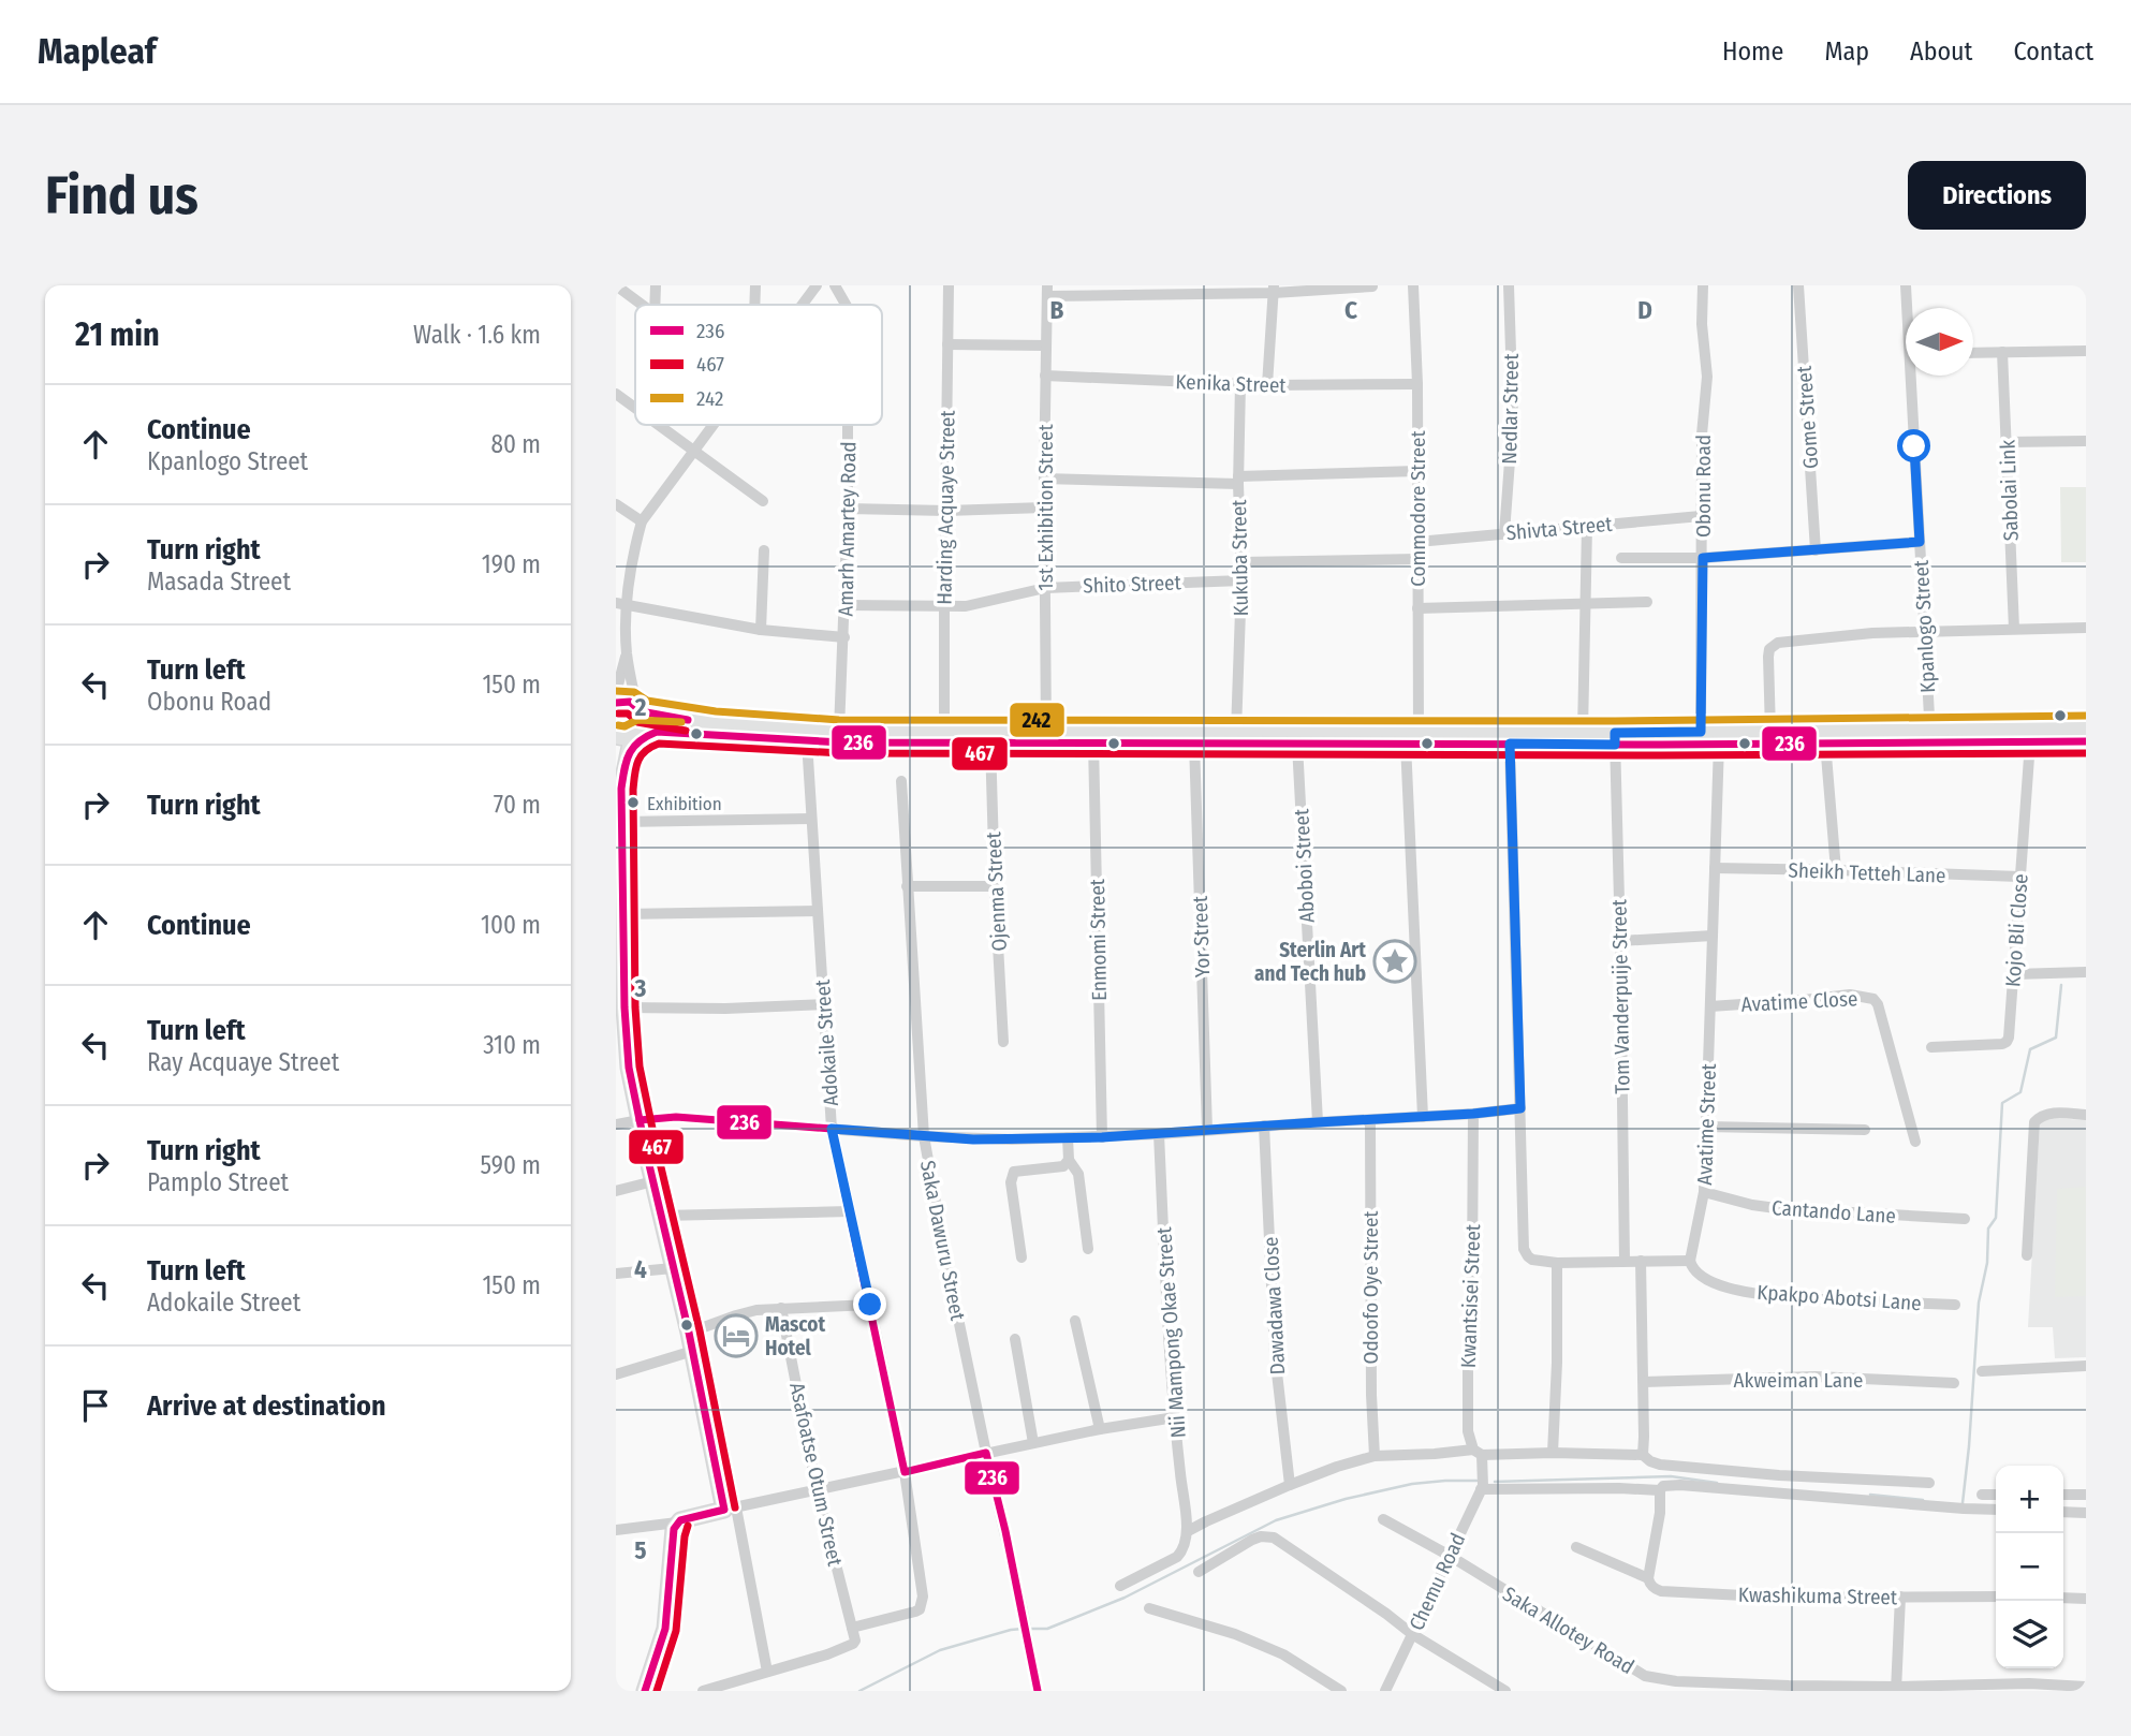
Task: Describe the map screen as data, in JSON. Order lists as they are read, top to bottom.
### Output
{
  "streets": {
    "street": [
      "Kenika Street",
      "Nedlar Street",
      "Gome Street",
      "Obonu Road",
      "Sabolai Link",
      "Harding Acquaye Street",
      "1st Exhibition Street",
      "Commodore Street",
      "Shivta Street",
      "Amarh Amartey Road",
      "Kukuba Street",
      "Shito Street",
      "Kpanlogo Street",
      "Aboboi Street",
      "Sheikh Tetteh Lane",
      "Ojenma Street",
      "Kojo Bli Close",
      "Yor Street",
      "Enmomi Street",
      "Tom Vanderpuije Street",
      "Avatime Close",
      "Adokaile Street",
      "Avatime Street",
      "Cantando Lane",
      "Saka Dawuru Street",
      "Odoofo Oye Street",
      "Kwantsisei Street",
      "Kpakpo Abotsi Lane",
      "Dawadawa Close",
      "Nii Mampong Okae Street",
      "Akweiman Lane",
      "Asafoatse Otum Street",
      "Chemu Road",
      "Kwashikuma Street",
      "Saka Allotey Road"
    ]
  },
  "crossings": [
    ["Kenika Street", "1st Exhibition Street"],
    ["Kenika Street", "Commodore Street"],
    ["Kenika Street", "Kukuba Street"],
    ["Nedlar Street", "Shivta Street"],
    ["Obonu Road", "Shivta Street"],
    ["Harding Acquaye Street", "Shito Street"],
    ["1st Exhibition Street", "Shito Street"],
    ["Commodore Street", "Shivta Street"],
    ["Amarh Amartey Road", "Shito Street"],
    ["Kukuba Street", "Shito Street"],
    ["Sheikh Tetteh Lane", "Kojo Bli Close"],
    ["Sheikh Tetteh Lane", "Avatime Street"],
    ["Avatime Close", "Avatime Street"],
    ["Adokaile Street", "Asafoatse Otum Street"],
    ["Avatime Street", "Cantando Lane"],
    ["Avatime Street", "Kpakpo Abotsi Lane"],
    ["Kwantsisei Street", "Chemu Road"],
    ["Chemu Road", "Saka Allotey Road"]
  ],
  "places": {
    "other": ["Exhibition"],
    "place": ["Sterlin Art and Tech hub"],
    "hotel": ["Mascot Hotel"]
  },
  "lines": ["transit line 242", "transit line 236", "transit line 467"],
  "legend": ["236", "467", "242"],
  "north": "right",
  "page": {
    "header": "Mapleaf",
    "nav": [
      "Home",
      "Map",
      "About",
      "Contact"
    ],
    "buttons": "Directions",
    "title": "Find us",
    "heading": ["21 min", "Walk · 1.6 km"],
    "list": [
      ["Continue", "Kpanlogo Street", "80 m"],
      ["Turn right", "Masada Street", "190 m"],
      ["Turn left", "Obonu Road", "150 m"],
      ["Turn right", "70 m"],
      ["Continue", "100 m"],
      ["Turn left", "Ray Acquaye Street", "310 m"],
      ["Turn right", "Pamplo Street", "590 m"],
      ["Turn left", "Adokaile Street", "150 m"],
      "Arrive at destination"
    ],
    "map_buttons": ["+", "−"]
  },
  "grid": {
    "columns": ["B", "C", "D"],
    "rows": [
      "2",
      "3",
      "4",
      "5"
    ]
  }
}
